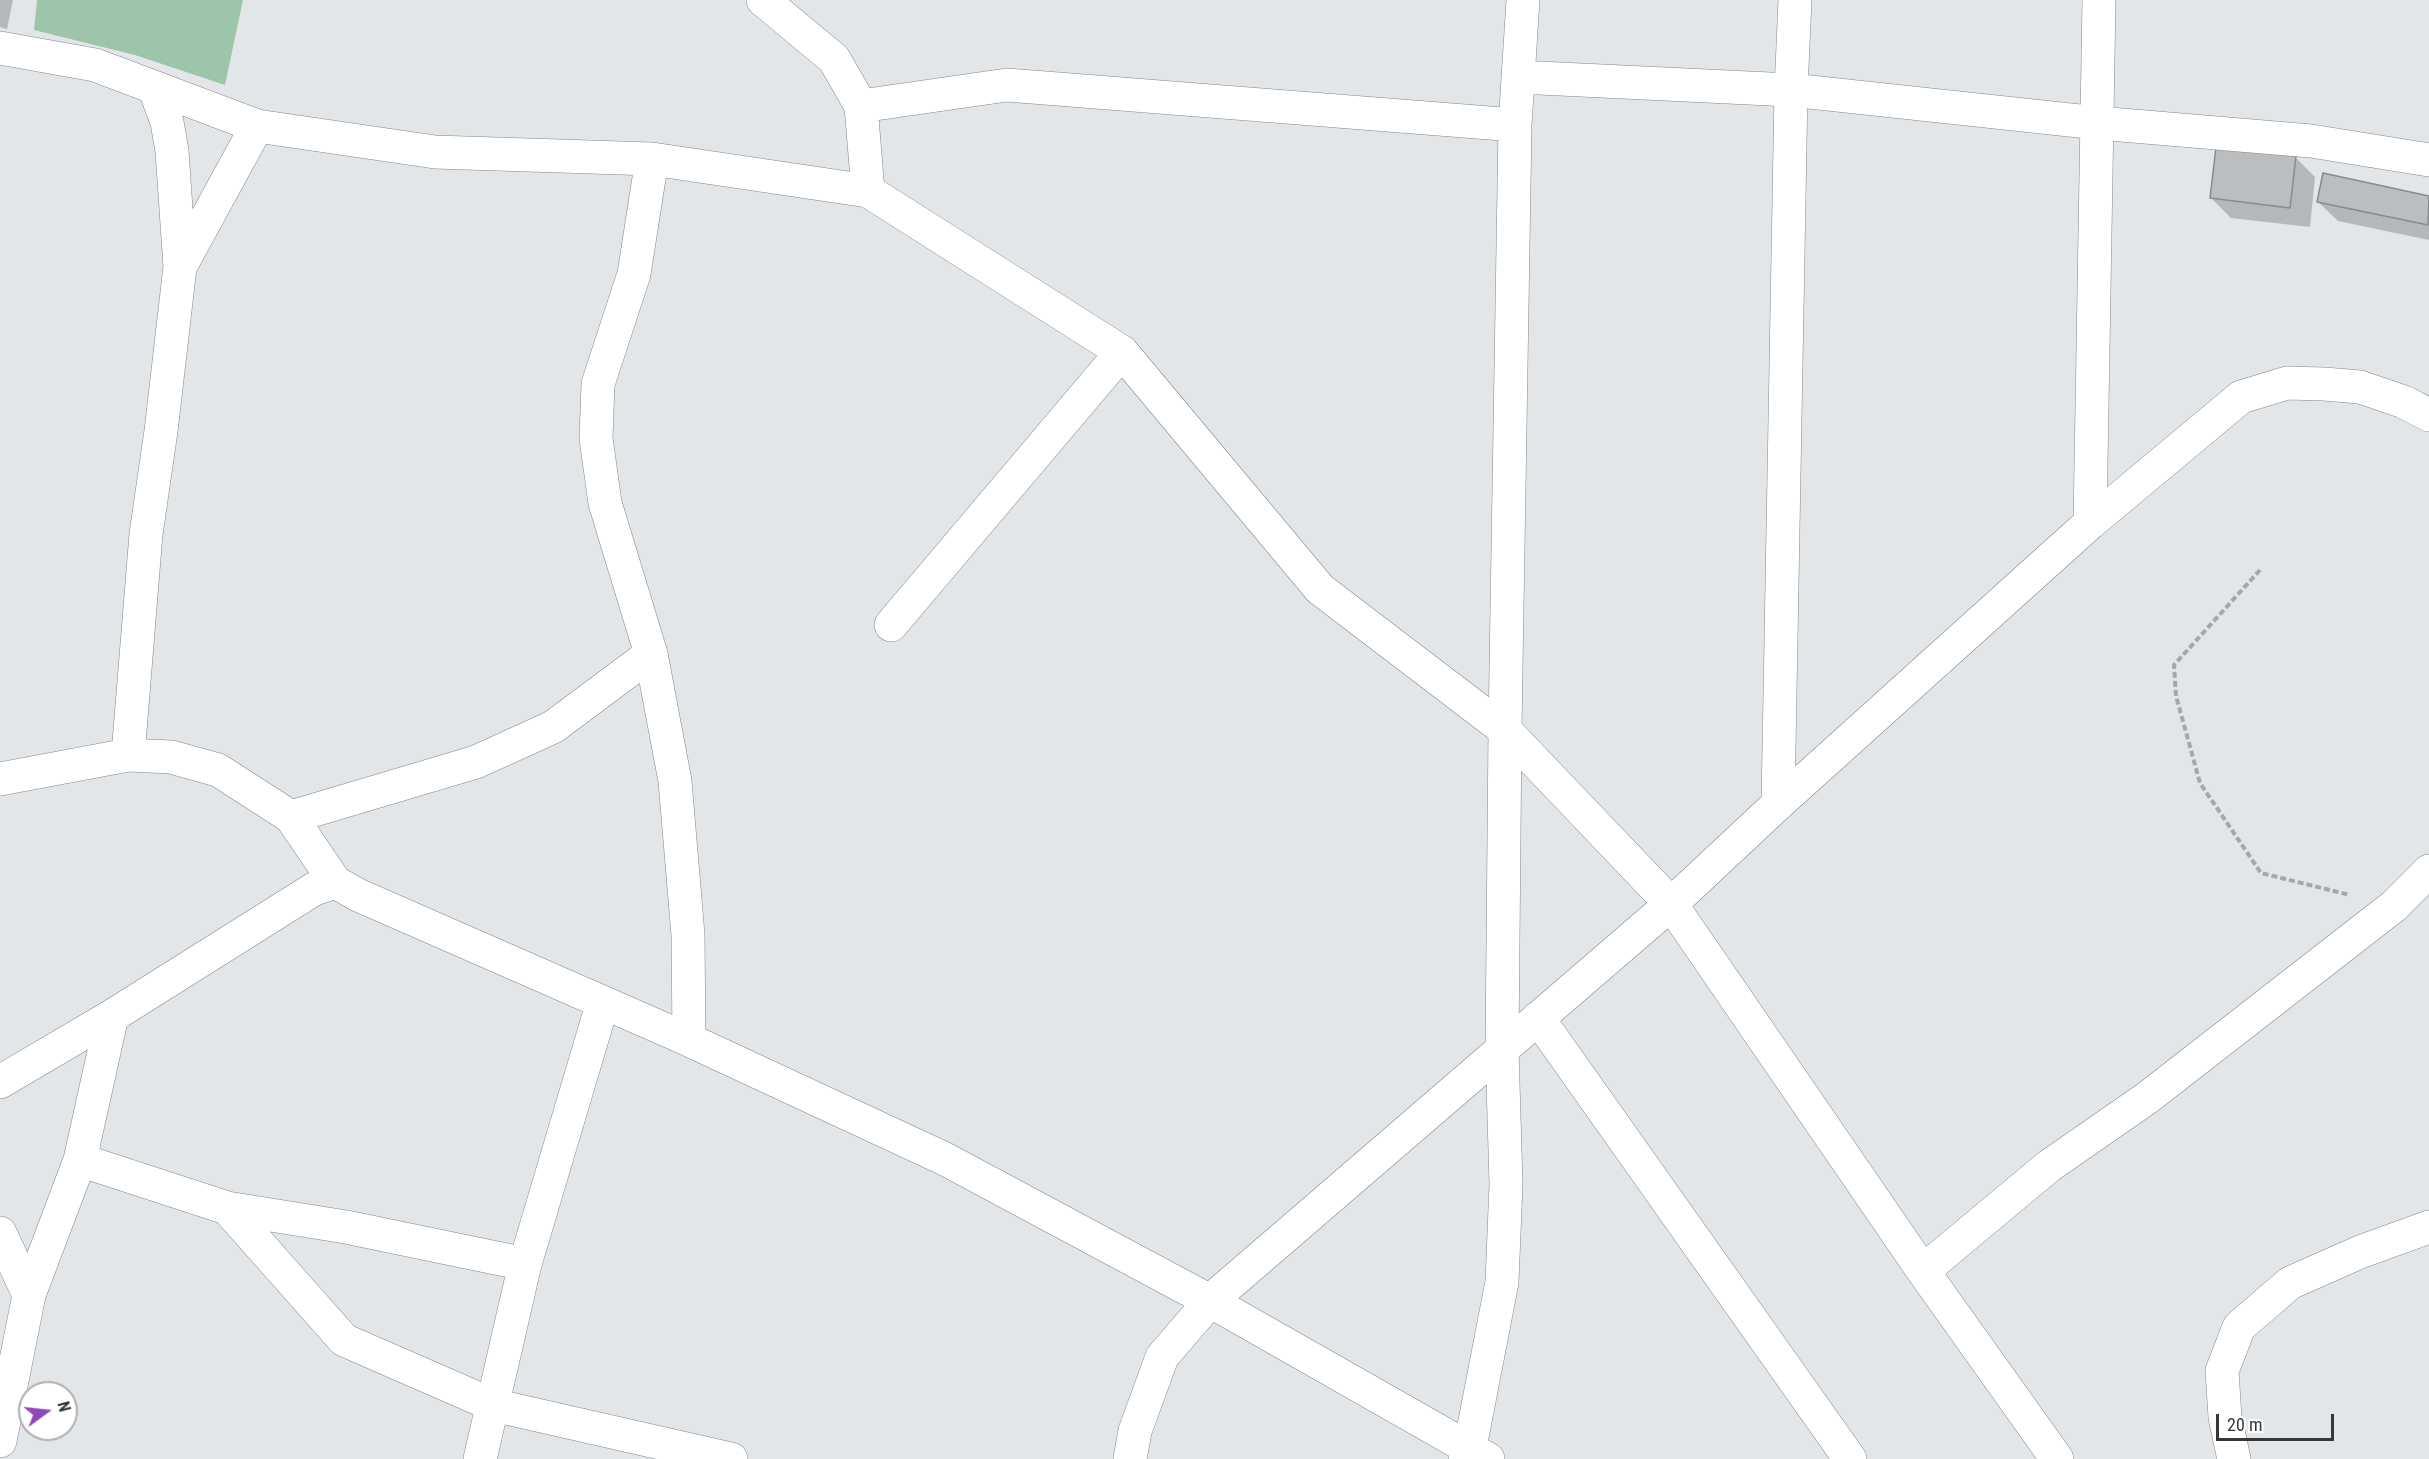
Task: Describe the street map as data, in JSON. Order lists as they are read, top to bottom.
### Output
{
  "scale_bar": "20 m",
  "north": "right"
}
